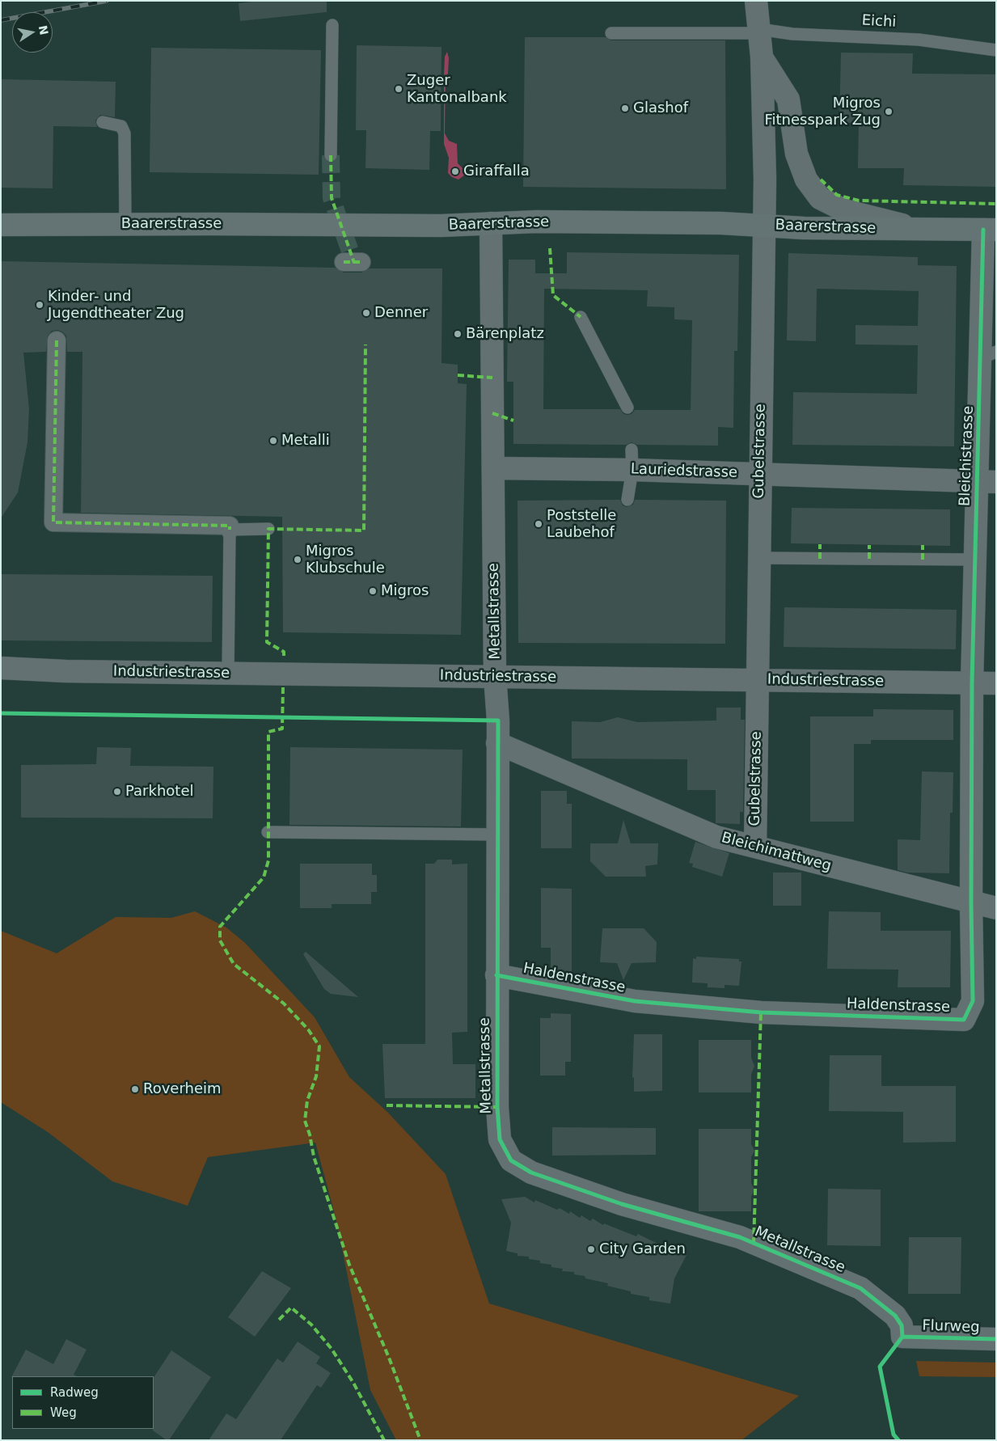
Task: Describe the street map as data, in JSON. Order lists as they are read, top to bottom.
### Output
{
  "streets": {
    "main road": ["Baarerstrasse"],
    "street": [
      "Gubelstrasse",
      "Bleichistrasse",
      "Lauriedstrasse",
      "Metallstrasse",
      "Industriestrasse",
      "Bleichimattweg",
      "Haldenstrasse",
      "Flurweg"
    ],
    "lane": ["Eichi"]
  },
  "crossings": [
    ["Eichi", "Gubelstrasse"],
    ["Baarerstrasse", "Gubelstrasse"],
    ["Baarerstrasse", "Bleichistrasse"],
    ["Baarerstrasse", "Metallstrasse"],
    ["Gubelstrasse", "Lauriedstrasse"],
    ["Gubelstrasse", "Industriestrasse"],
    ["Gubelstrasse", "Bleichimattweg"],
    ["Bleichistrasse", "Lauriedstrasse"],
    ["Bleichistrasse", "Industriestrasse"],
    ["Bleichistrasse", "Haldenstrasse"],
    ["Lauriedstrasse", "Metallstrasse"],
    ["Metallstrasse", "Industriestrasse"],
    ["Metallstrasse", "Bleichimattweg"],
    ["Metallstrasse", "Haldenstrasse"],
    ["Metallstrasse", "Flurweg"],
    ["Industriestrasse", "Haldenstrasse"],
    ["Bleichimattweg", "Haldenstrasse"]
  ],
  "places": [
    "Zuger Kantonalbank",
    "Glashof",
    "Migros Fitnesspark Zug",
    "Giraffalla",
    "Kinder- und Jugendtheater Zug",
    "Denner",
    "Bärenplatz",
    "Metalli",
    "Poststelle Laubehof",
    "Migros Klubschule",
    "Migros",
    "Parkhotel",
    "Roverheim",
    "City Garden"
  ],
  "legend": ["Radweg", "Weg"],
  "north": "right"
}
